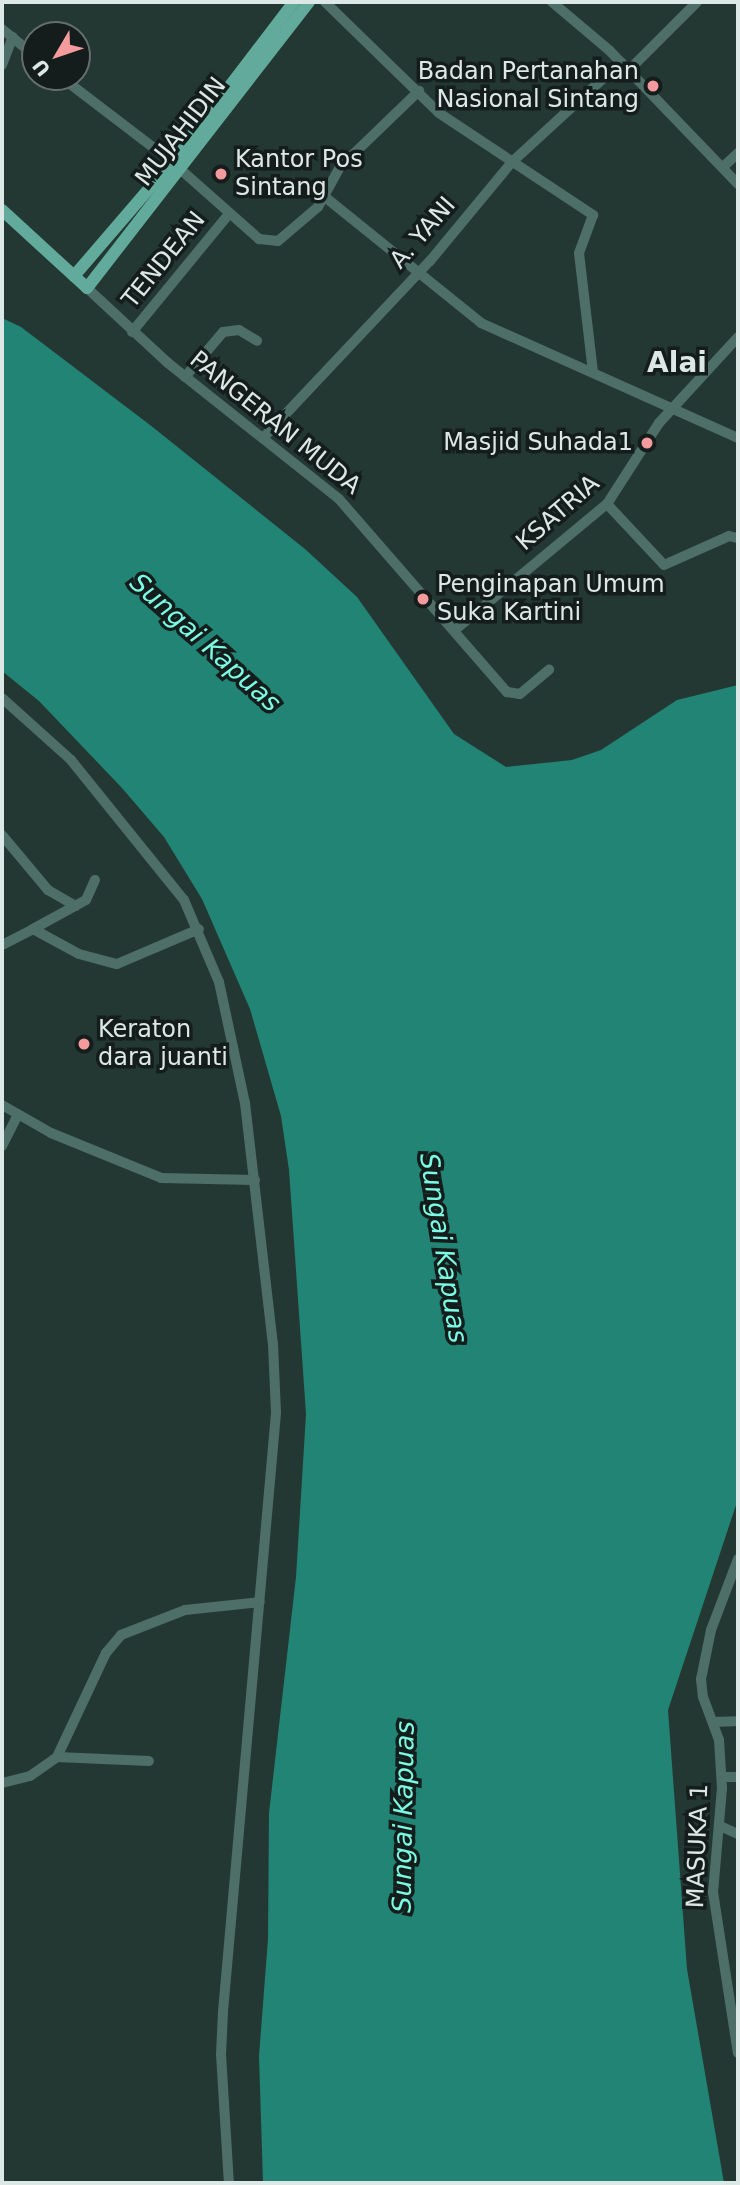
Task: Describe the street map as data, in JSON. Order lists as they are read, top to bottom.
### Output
{
  "streets": {
    "main road": ["MUJAHIDIN"],
    "street": [
      "A. YANI",
      "TENDEAN",
      "PANGERAN MUDA",
      "KSATRIA",
      "MASUKA 1"
    ]
  },
  "crossings": [
    ["MUJAHIDIN", "PANGERAN MUDA"],
    ["A. YANI", "PANGERAN MUDA"],
    ["TENDEAN", "PANGERAN MUDA"],
    ["PANGERAN MUDA", "KSATRIA"]
  ],
  "districts": ["Alai"],
  "water": ["Sungai Kapuas"],
  "places": [
    "Badan Pertanahan Nasional Sintang",
    "Kantor Pos Sintang",
    "Masjid Suhada1",
    "Penginapan Umum Suka Kartini",
    "Keraton dara juanti"
  ],
  "north": "bottom left"
}
